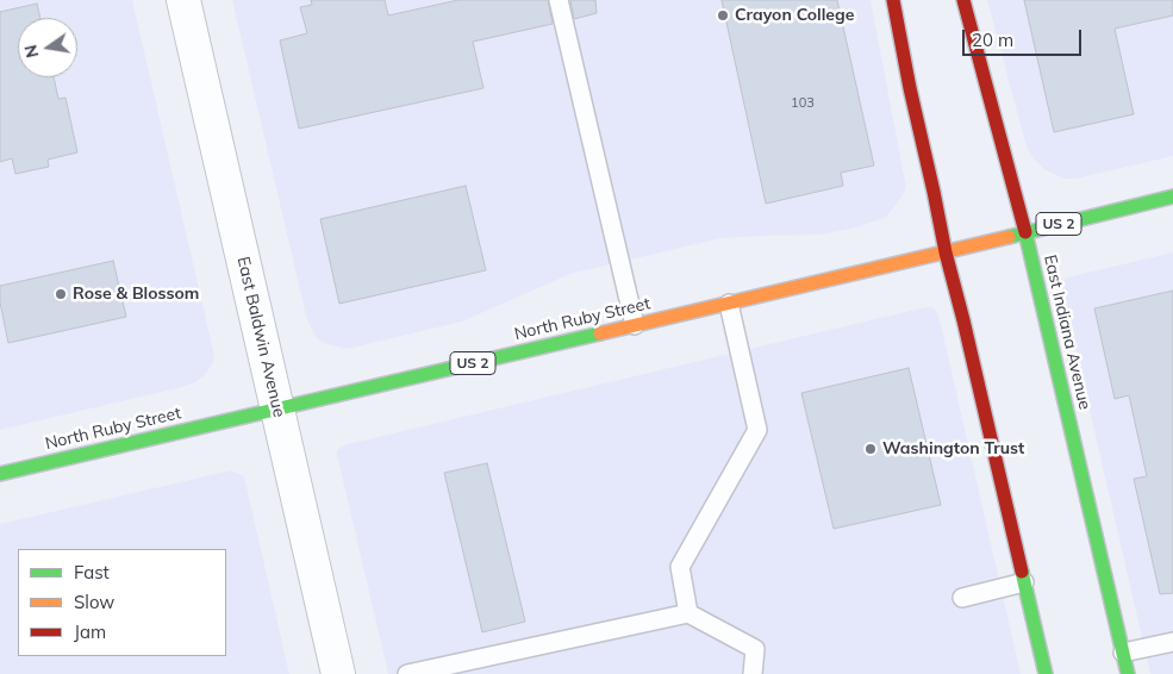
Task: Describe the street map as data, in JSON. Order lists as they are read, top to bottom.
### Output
{
  "streets": {
    "main road": ["US 2", "North Ruby Street", "East Indiana Avenue"],
    "street": ["East Baldwin Avenue"]
  },
  "crossings": [
    ["North Ruby Street", "East Indiana Avenue"],
    ["North Ruby Street", "East Baldwin Avenue"]
  ],
  "places": ["Crayon College", "Rose & Blossom", "Washington Trust"],
  "house_numbers": ["103"],
  "legend": ["Fast", "Slow", "Jam"],
  "scale_bar": "20 m",
  "north": "left"
}
